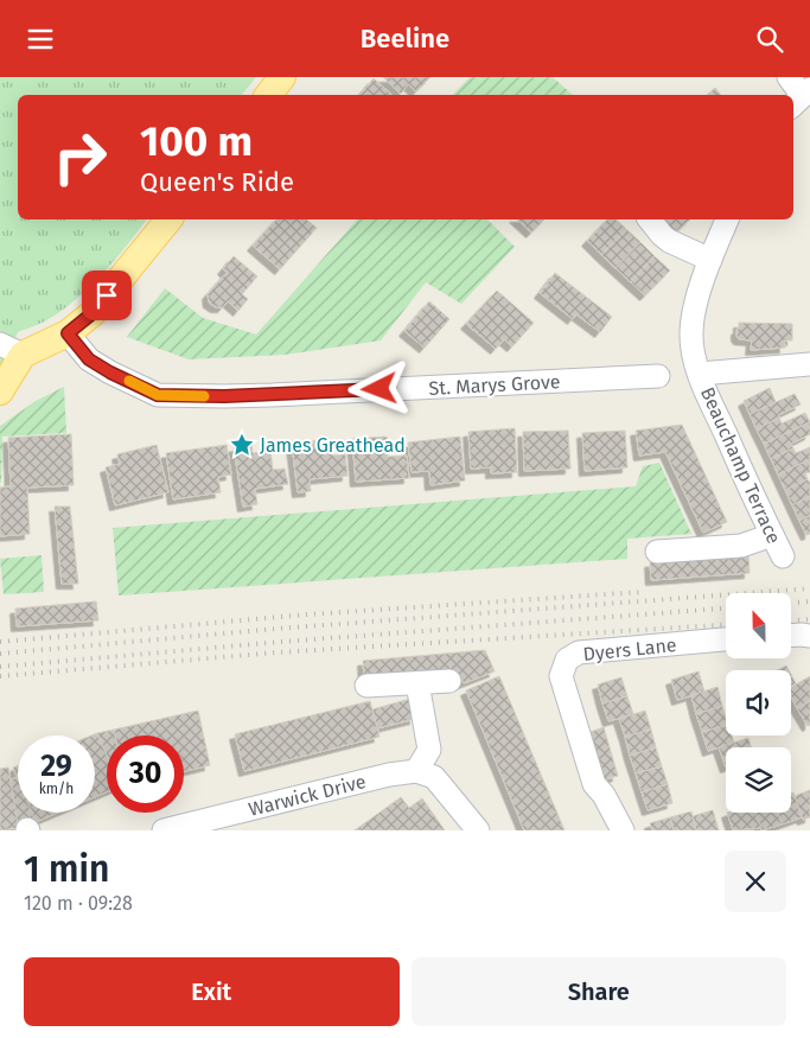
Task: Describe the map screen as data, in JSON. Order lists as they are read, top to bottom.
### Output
{
  "streets": {
    "street": [
      "St. Marys Grove",
      "Beauchamp Terrace",
      "Dyers Lane",
      "Warwick Drive"
    ]
  },
  "places": {
    "place": ["James Greathead"]
  },
  "north": "top",
  "page": {
    "header": "Beeline",
    "turn": ["100 m", "Queen's Ride"],
    "speed": "29 km/h",
    "limit": "30",
    "heading": ["1 min", "120 m · 09:28"],
    "buttons": ["Exit", "Share"]
  }
}
